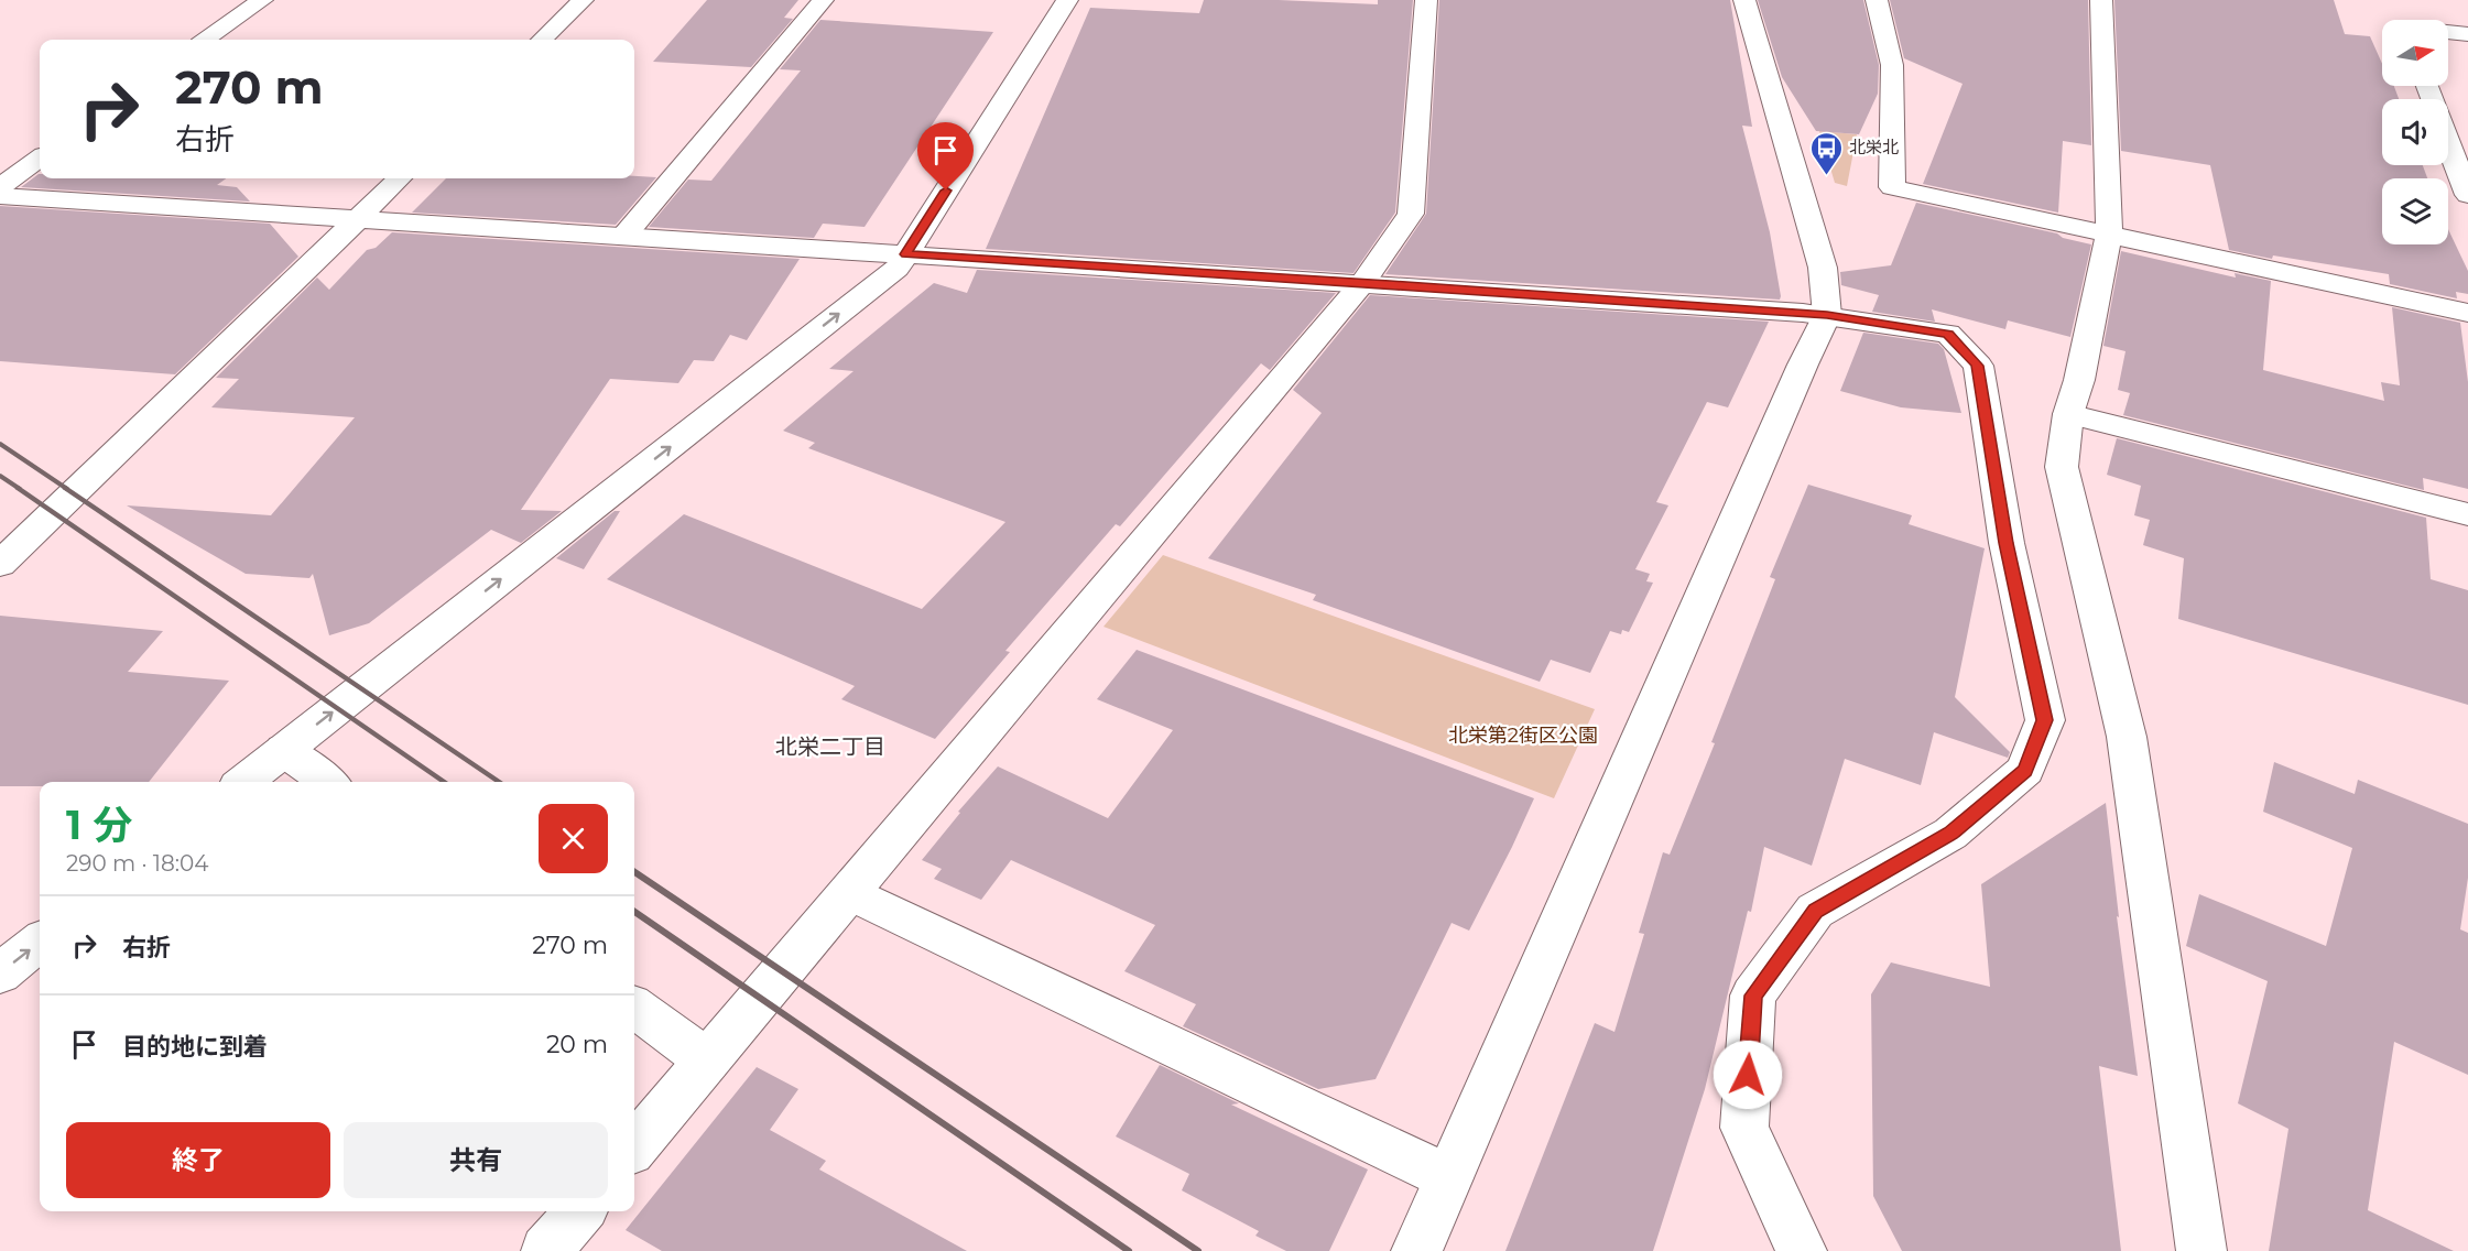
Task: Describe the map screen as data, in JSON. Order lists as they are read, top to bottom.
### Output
{
  "districts": ["北栄二丁目"],
  "parks": ["北栄第2街区公園"],
  "places": {
    "bus stop": ["北栄北"]
  },
  "north": "right",
  "page": {
    "turn": ["270 m", "右折"],
    "heading": ["1 分", "290 m · 18:04"],
    "list": [
      {
        "name": "右折",
        "value": "270 m"
      },
      {
        "name": "目的地に到着",
        "value": "20 m"
      }
    ],
    "buttons": ["終了", "共有"]
  }
}
